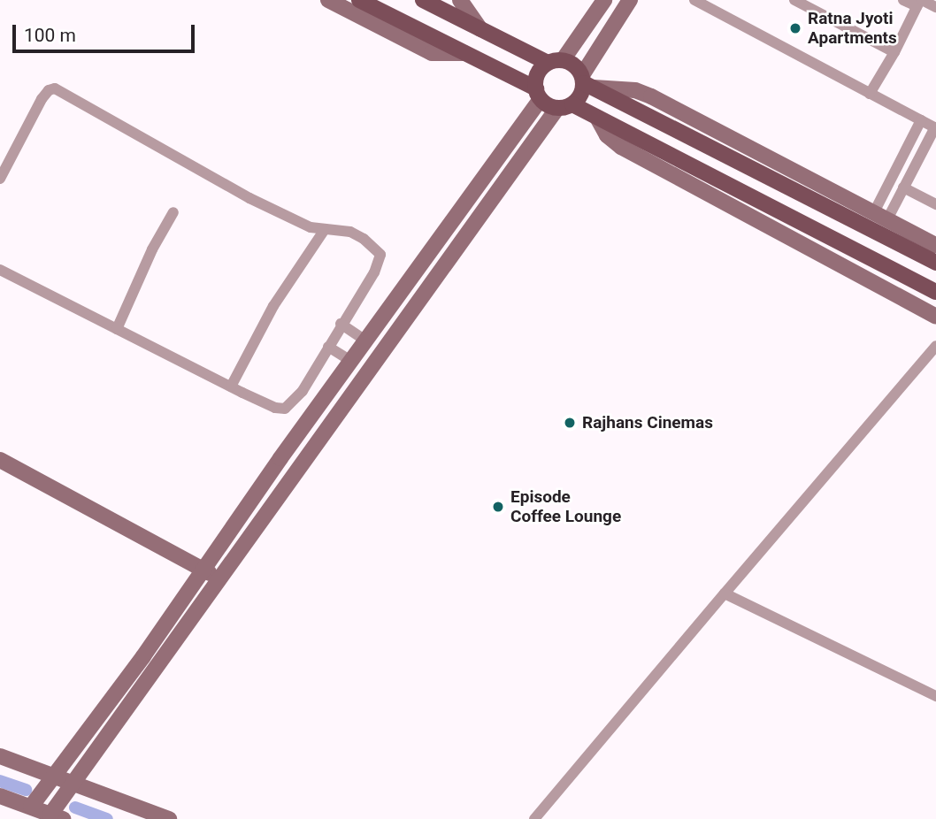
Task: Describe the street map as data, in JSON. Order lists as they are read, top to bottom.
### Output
{
  "places": ["Ratna Jyoti Apartments", "Rajhans Cinemas", "Episode Coffee Lounge"],
  "scale_bar": "100 m"
}
